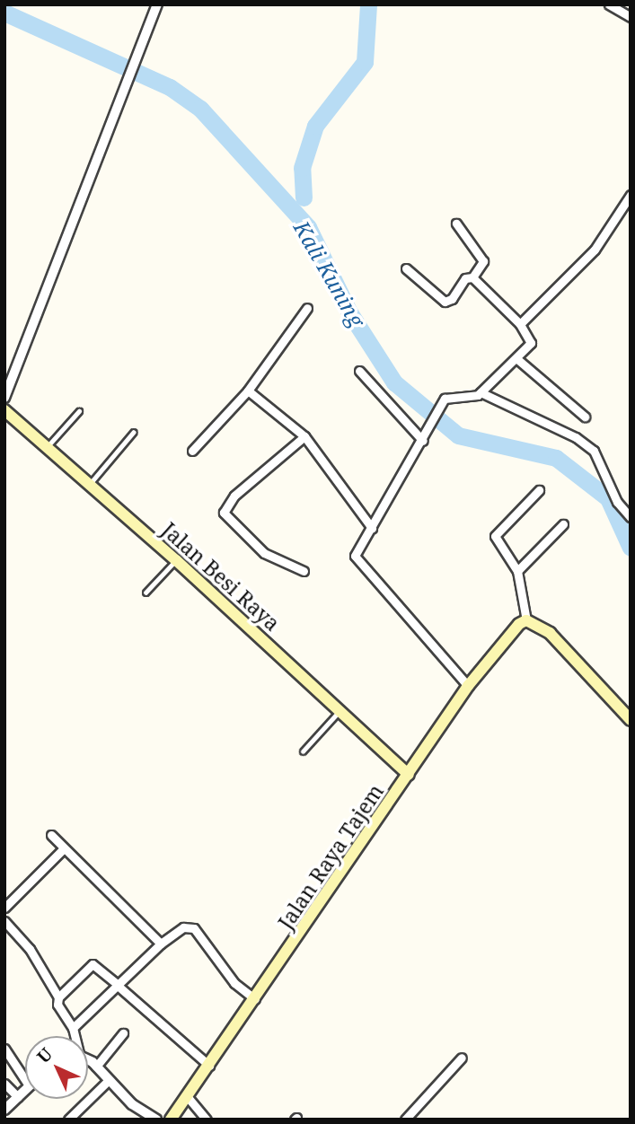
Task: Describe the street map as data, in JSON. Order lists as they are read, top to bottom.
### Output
{
  "streets": {
    "main road": ["Jalan Besi Raya", "Jalan Raya Tajem"]
  },
  "crossings": [
    ["Jalan Besi Raya", "Jalan Raya Tajem"]
  ],
  "water": ["Kali Kuning"],
  "north": "top left"
}
